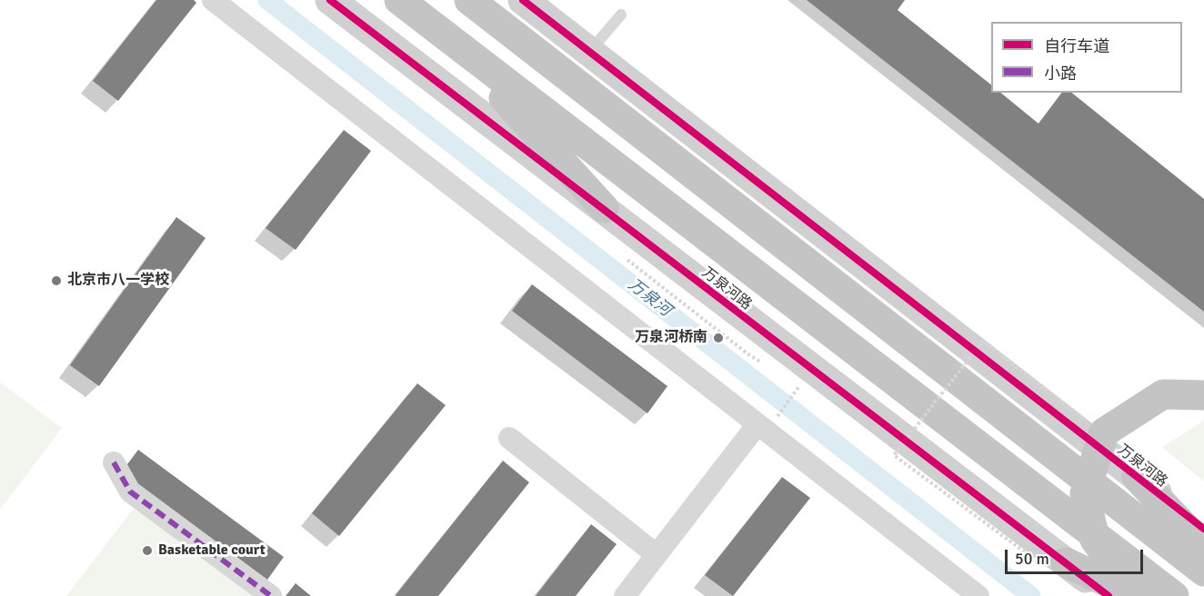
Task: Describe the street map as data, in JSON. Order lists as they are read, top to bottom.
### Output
{
  "streets": {
    "highway": ["万泉河路"]
  },
  "water": ["万泉河"],
  "places": ["北京市八一学校", "万泉河桥南", "Basketable court"],
  "legend": ["自行车道", "小路"],
  "scale_bar": "50 m"
}
